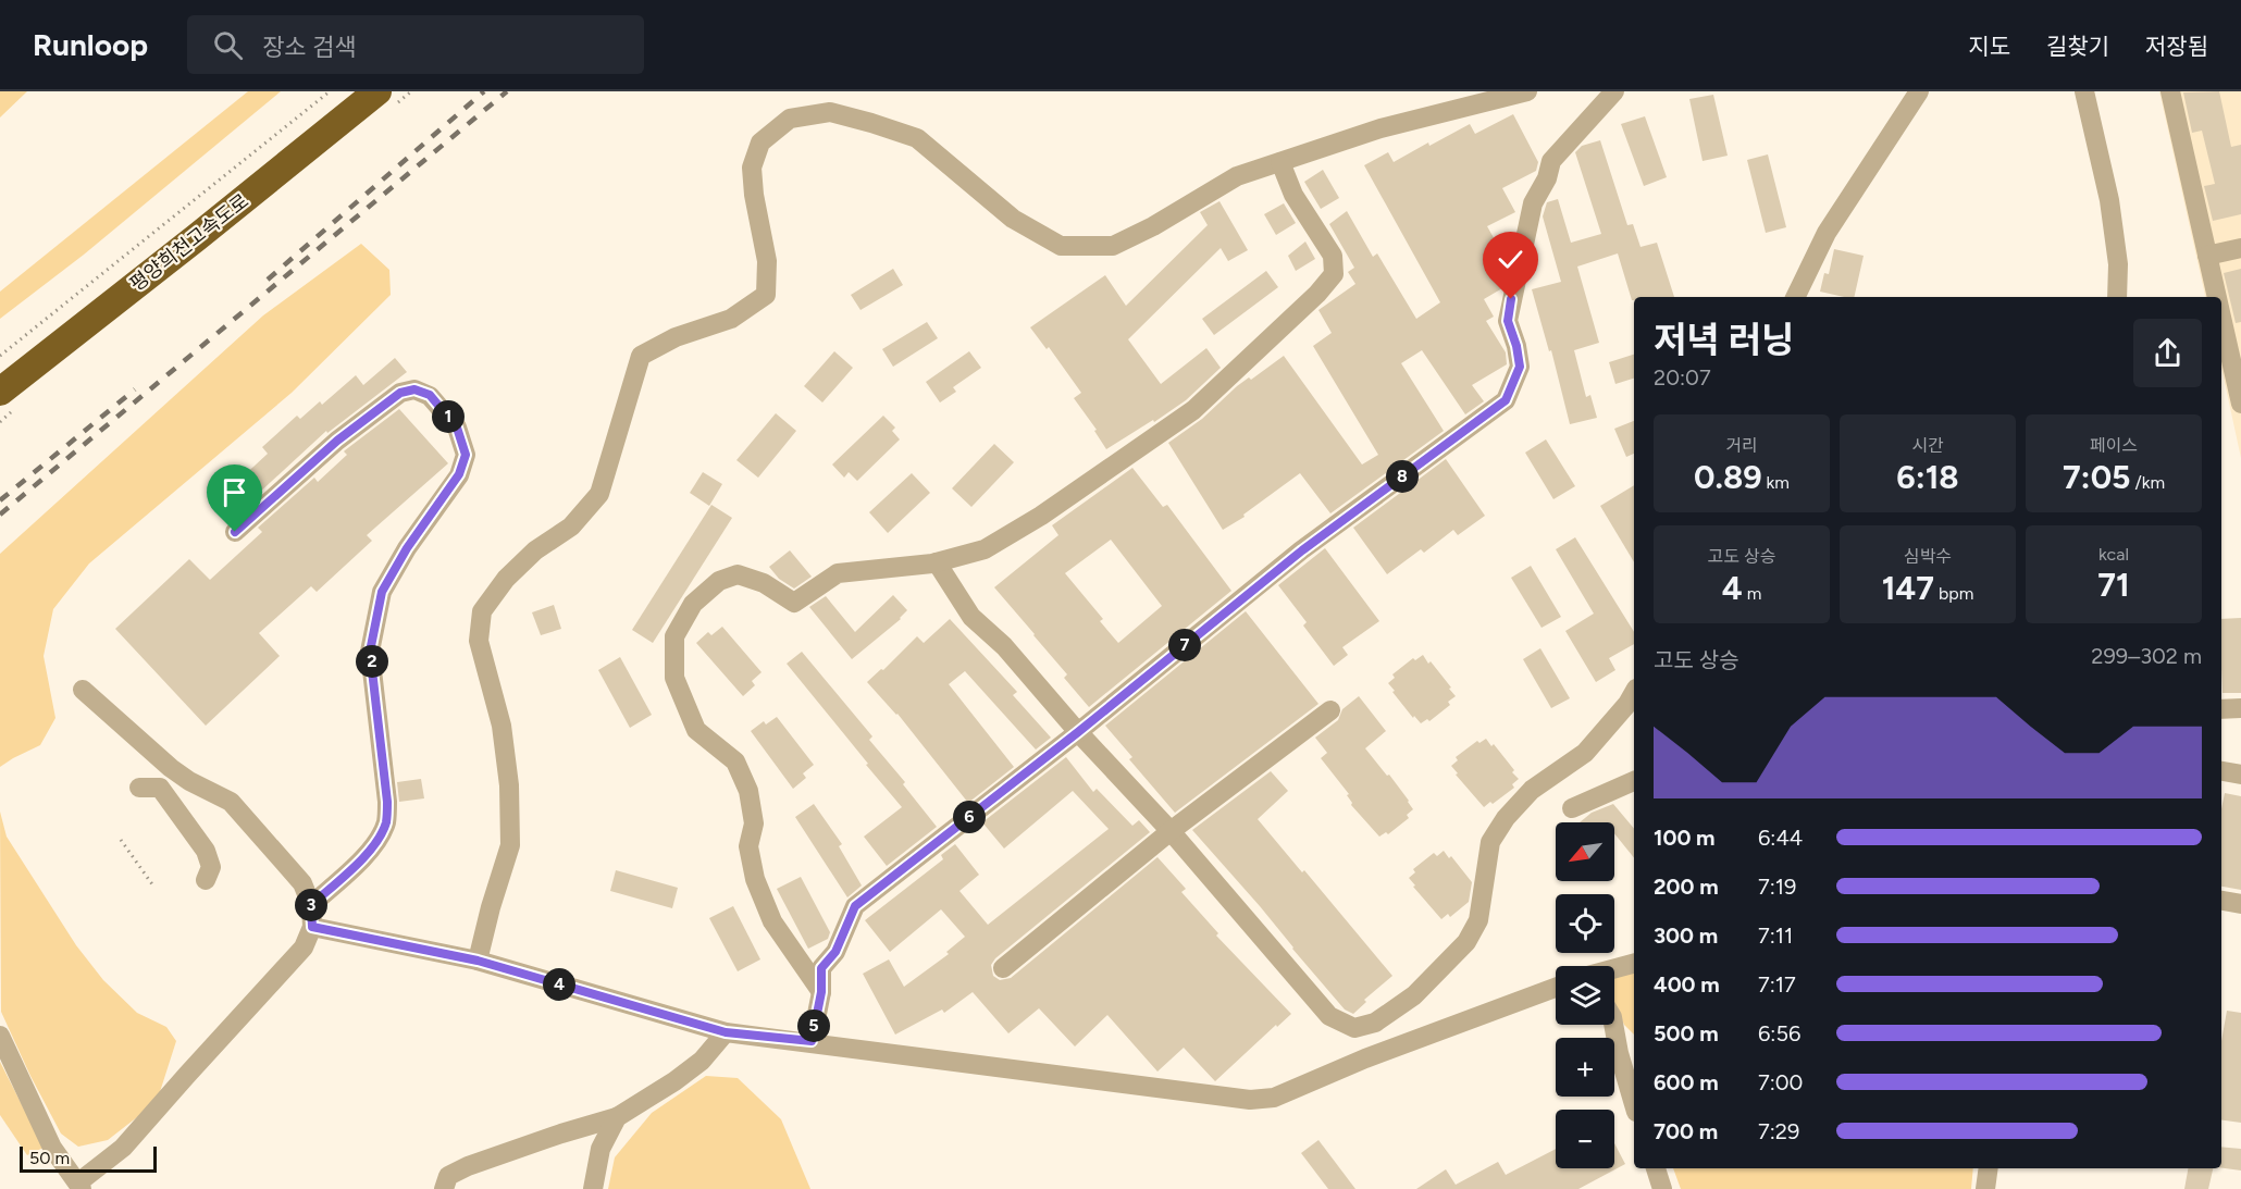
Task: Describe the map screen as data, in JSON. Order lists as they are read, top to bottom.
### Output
{
  "streets": {
    "highway": ["평양희천고속도로"]
  },
  "scale_bar": "50 m",
  "north": "bottom left",
  "page": {
    "header": "Runloop",
    "search": "장소 검색",
    "nav": ["지도", "길찾기", "저장됨"],
    "heading": ["저녁 러닝", "20:07"],
    "pins": [
      "1",
      "8",
      "7",
      "2",
      "6",
      "3",
      "4",
      "5"
    ],
    "stats": [
      ["거리", "0.89 km"],
      ["시간", "6:18"],
      ["페이스", "7:05 /km"],
      ["고도 상승", "4 m"],
      ["심박수", "147 bpm"],
      ["kcal", "71"]
    ],
    "chart": ["고도 상승", "299–302 m"],
    "list": [
      {
        "name": "100 m",
        "note": "6:44"
      },
      {
        "name": "200 m",
        "note": "7:19"
      },
      {
        "name": "300 m",
        "note": "7:11"
      },
      {
        "name": "400 m",
        "note": "7:17"
      },
      {
        "name": "500 m",
        "note": "6:56"
      },
      {
        "name": "600 m",
        "note": "7:00"
      },
      {
        "name": "700 m",
        "note": "7:29"
      }
    ],
    "map_buttons": ["+", "−"],
    "scale": "50 m"
  }
}
